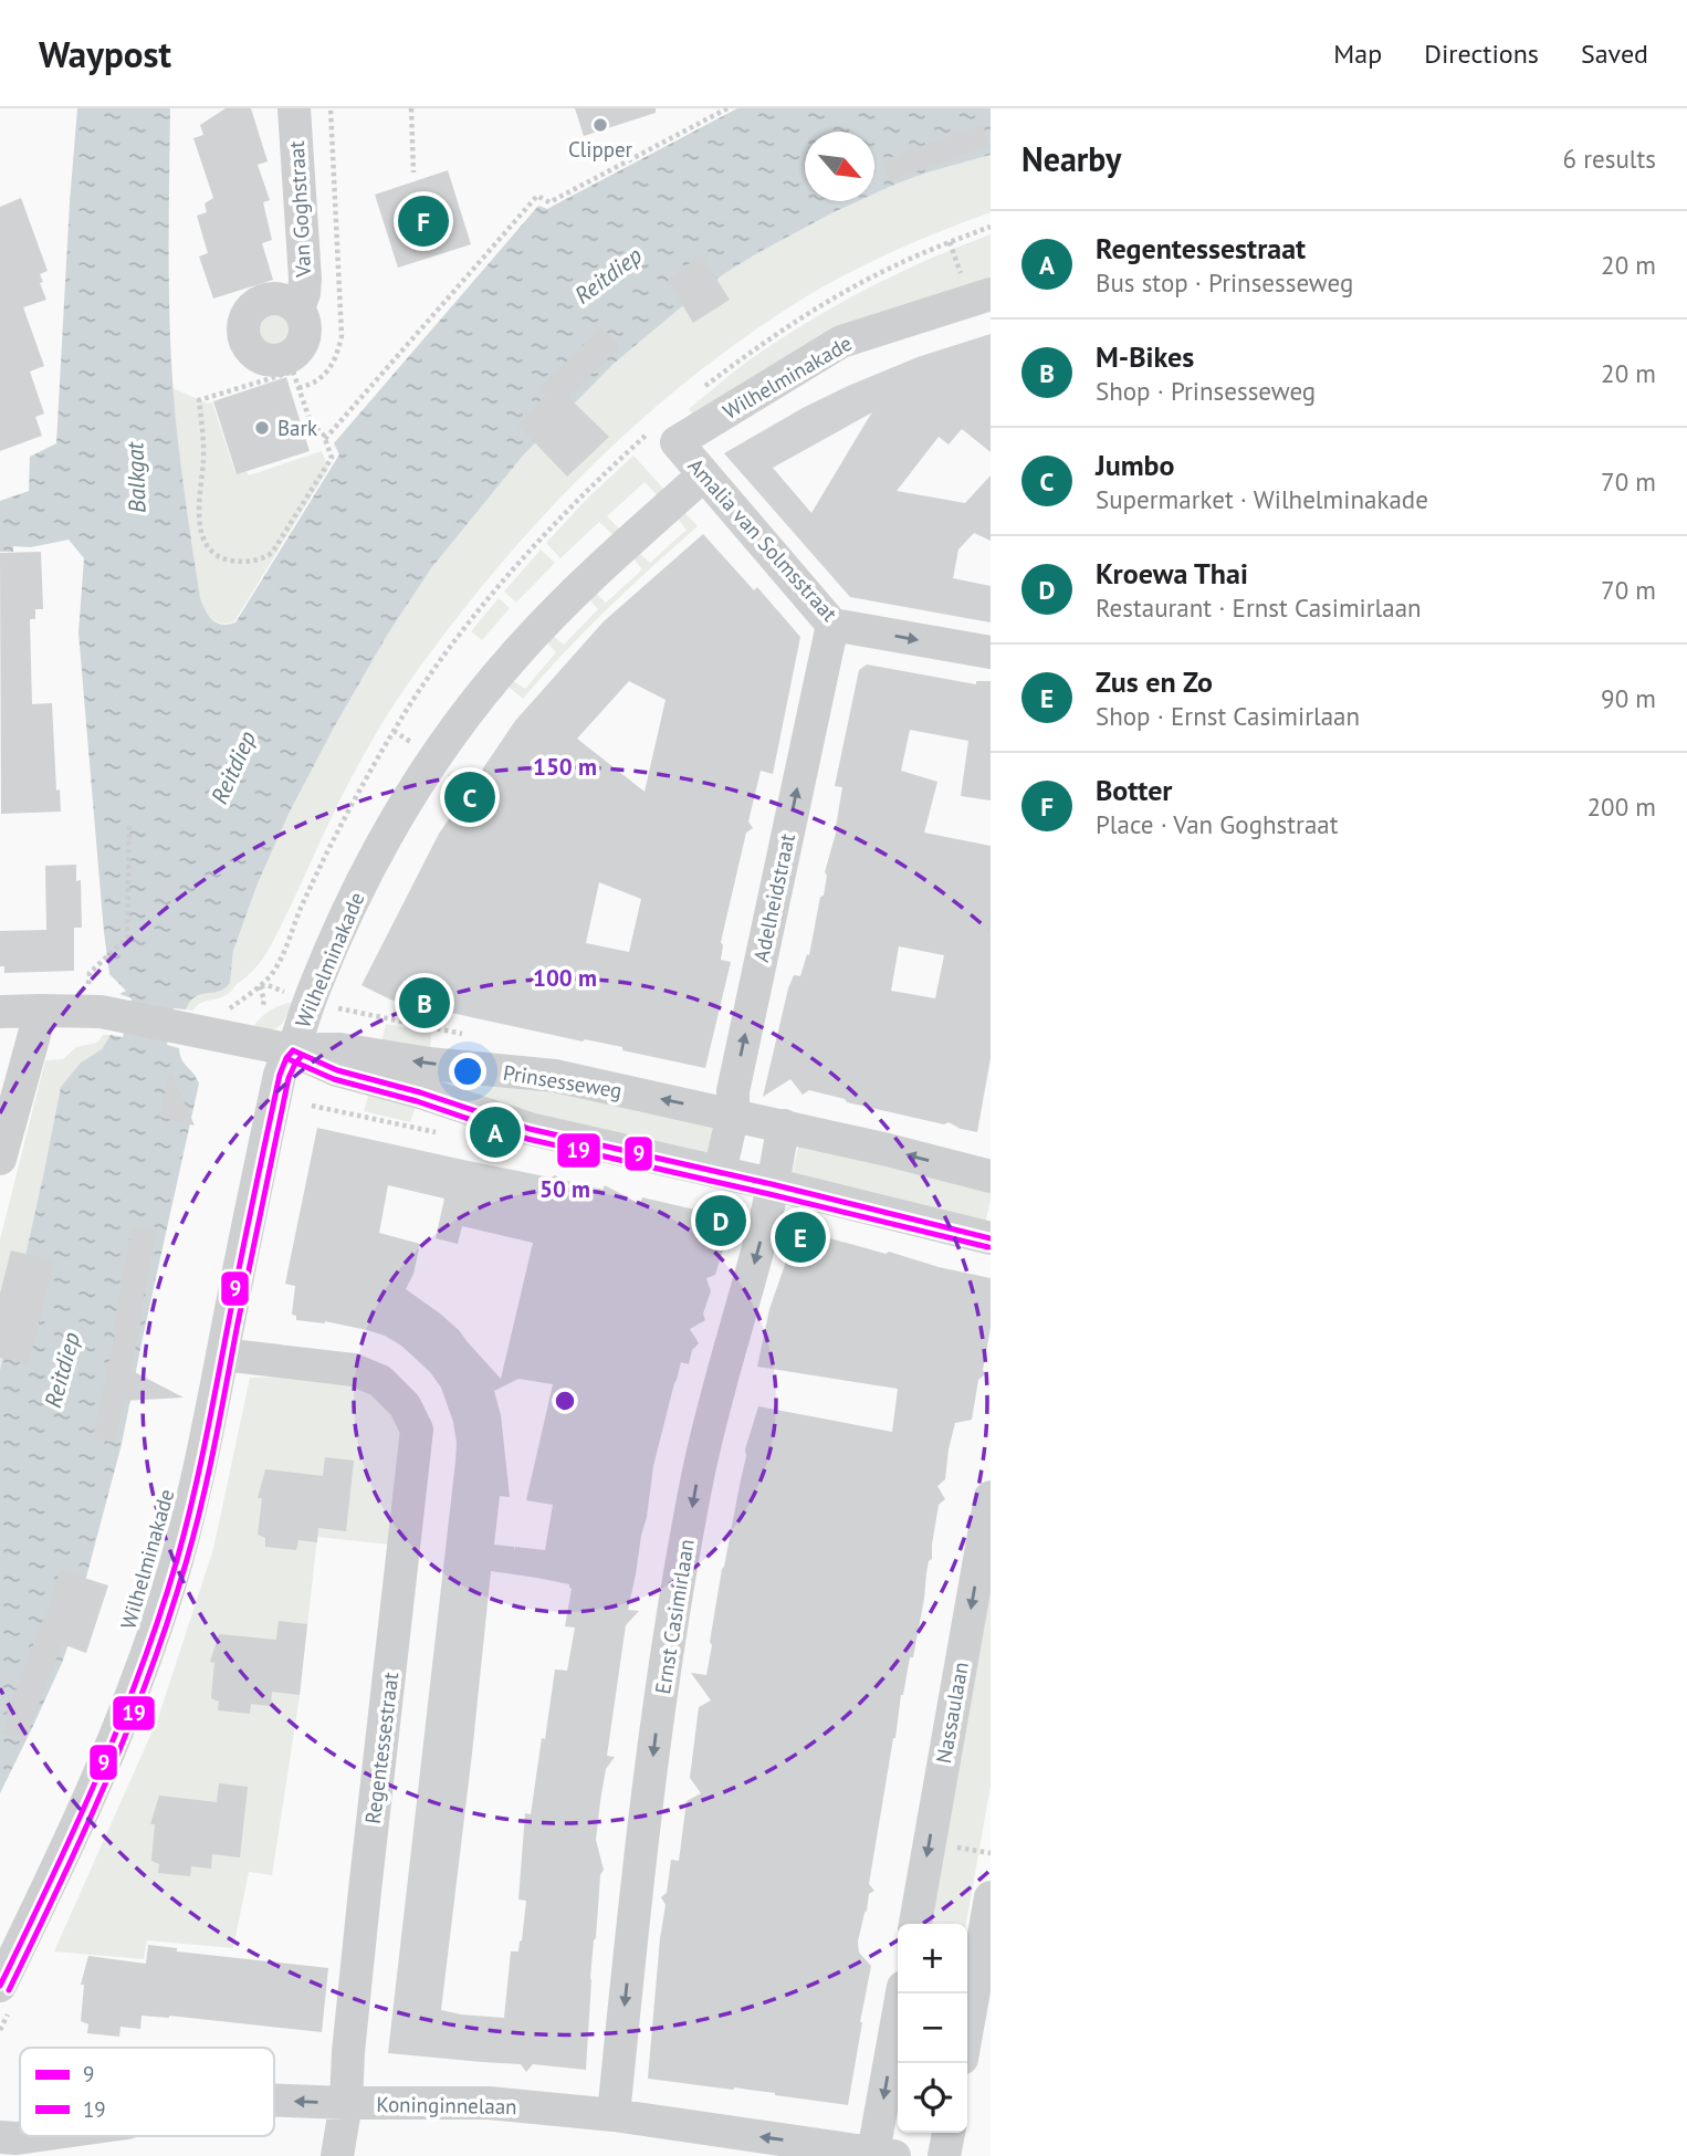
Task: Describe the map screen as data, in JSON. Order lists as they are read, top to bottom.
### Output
{
  "streets": {
    "street": [
      "Van Goghstraat",
      "Wilhelminakade",
      "Amalia van Solmsstraat",
      "Adelheidstraat",
      "Prinsesseweg",
      "Ernst Casimirlaan",
      "Nassaulaan",
      "Regentessestraat",
      "Koninginnelaan"
    ]
  },
  "crossings": [
    ["Wilhelminakade", "Amalia van Solmsstraat"],
    ["Wilhelminakade", "Prinsesseweg"],
    ["Wilhelminakade", "Regentessestraat"],
    ["Amalia van Solmsstraat", "Adelheidstraat"],
    ["Adelheidstraat", "Prinsesseweg"],
    ["Prinsesseweg", "Ernst Casimirlaan"],
    ["Ernst Casimirlaan", "Koninginnelaan"],
    ["Regentessestraat", "Koninginnelaan"]
  ],
  "one_way": [
    "Amalia van Solmsstraat",
    "Adelheidstraat",
    "Ernst Casimirlaan",
    "Nassaulaan",
    "Koninginnelaan"
  ],
  "water": ["Reitdiep", "Balkgat"],
  "places": ["Clipper", "Bark"],
  "lines": ["transit line 9", "transit line 19"],
  "legend": ["9", "19"],
  "north": "bottom right",
  "page": {
    "header": "Waypost",
    "nav": ["Map", "Directions", "Saved"],
    "heading": ["Nearby", "6 results"],
    "pins": [
      "F",
      "C",
      "B",
      "A",
      "D",
      "E"
    ],
    "list": [
      {
        "mark": "A",
        "name": "Regentessestraat",
        "note": "Bus stop · Prinsesseweg",
        "value": "20 m"
      },
      {
        "mark": "B",
        "name": "M-Bikes",
        "note": "Shop · Prinsesseweg",
        "value": "20 m"
      },
      {
        "mark": "C",
        "name": "Jumbo",
        "note": "Supermarket · Wilhelminakade",
        "value": "70 m"
      },
      {
        "mark": "D",
        "name": "Kroewa Thai",
        "note": "Restaurant · Ernst Casimirlaan",
        "value": "70 m"
      },
      {
        "mark": "E",
        "name": "Zus en Zo",
        "note": "Shop · Ernst Casimirlaan",
        "value": "90 m"
      },
      {
        "mark": "F",
        "name": "Botter",
        "note": "Place · Van Goghstraat",
        "value": "200 m"
      }
    ],
    "map_buttons": ["+", "−"]
  },
  "rings": ["150 m", "100 m", "50 m"]
}
